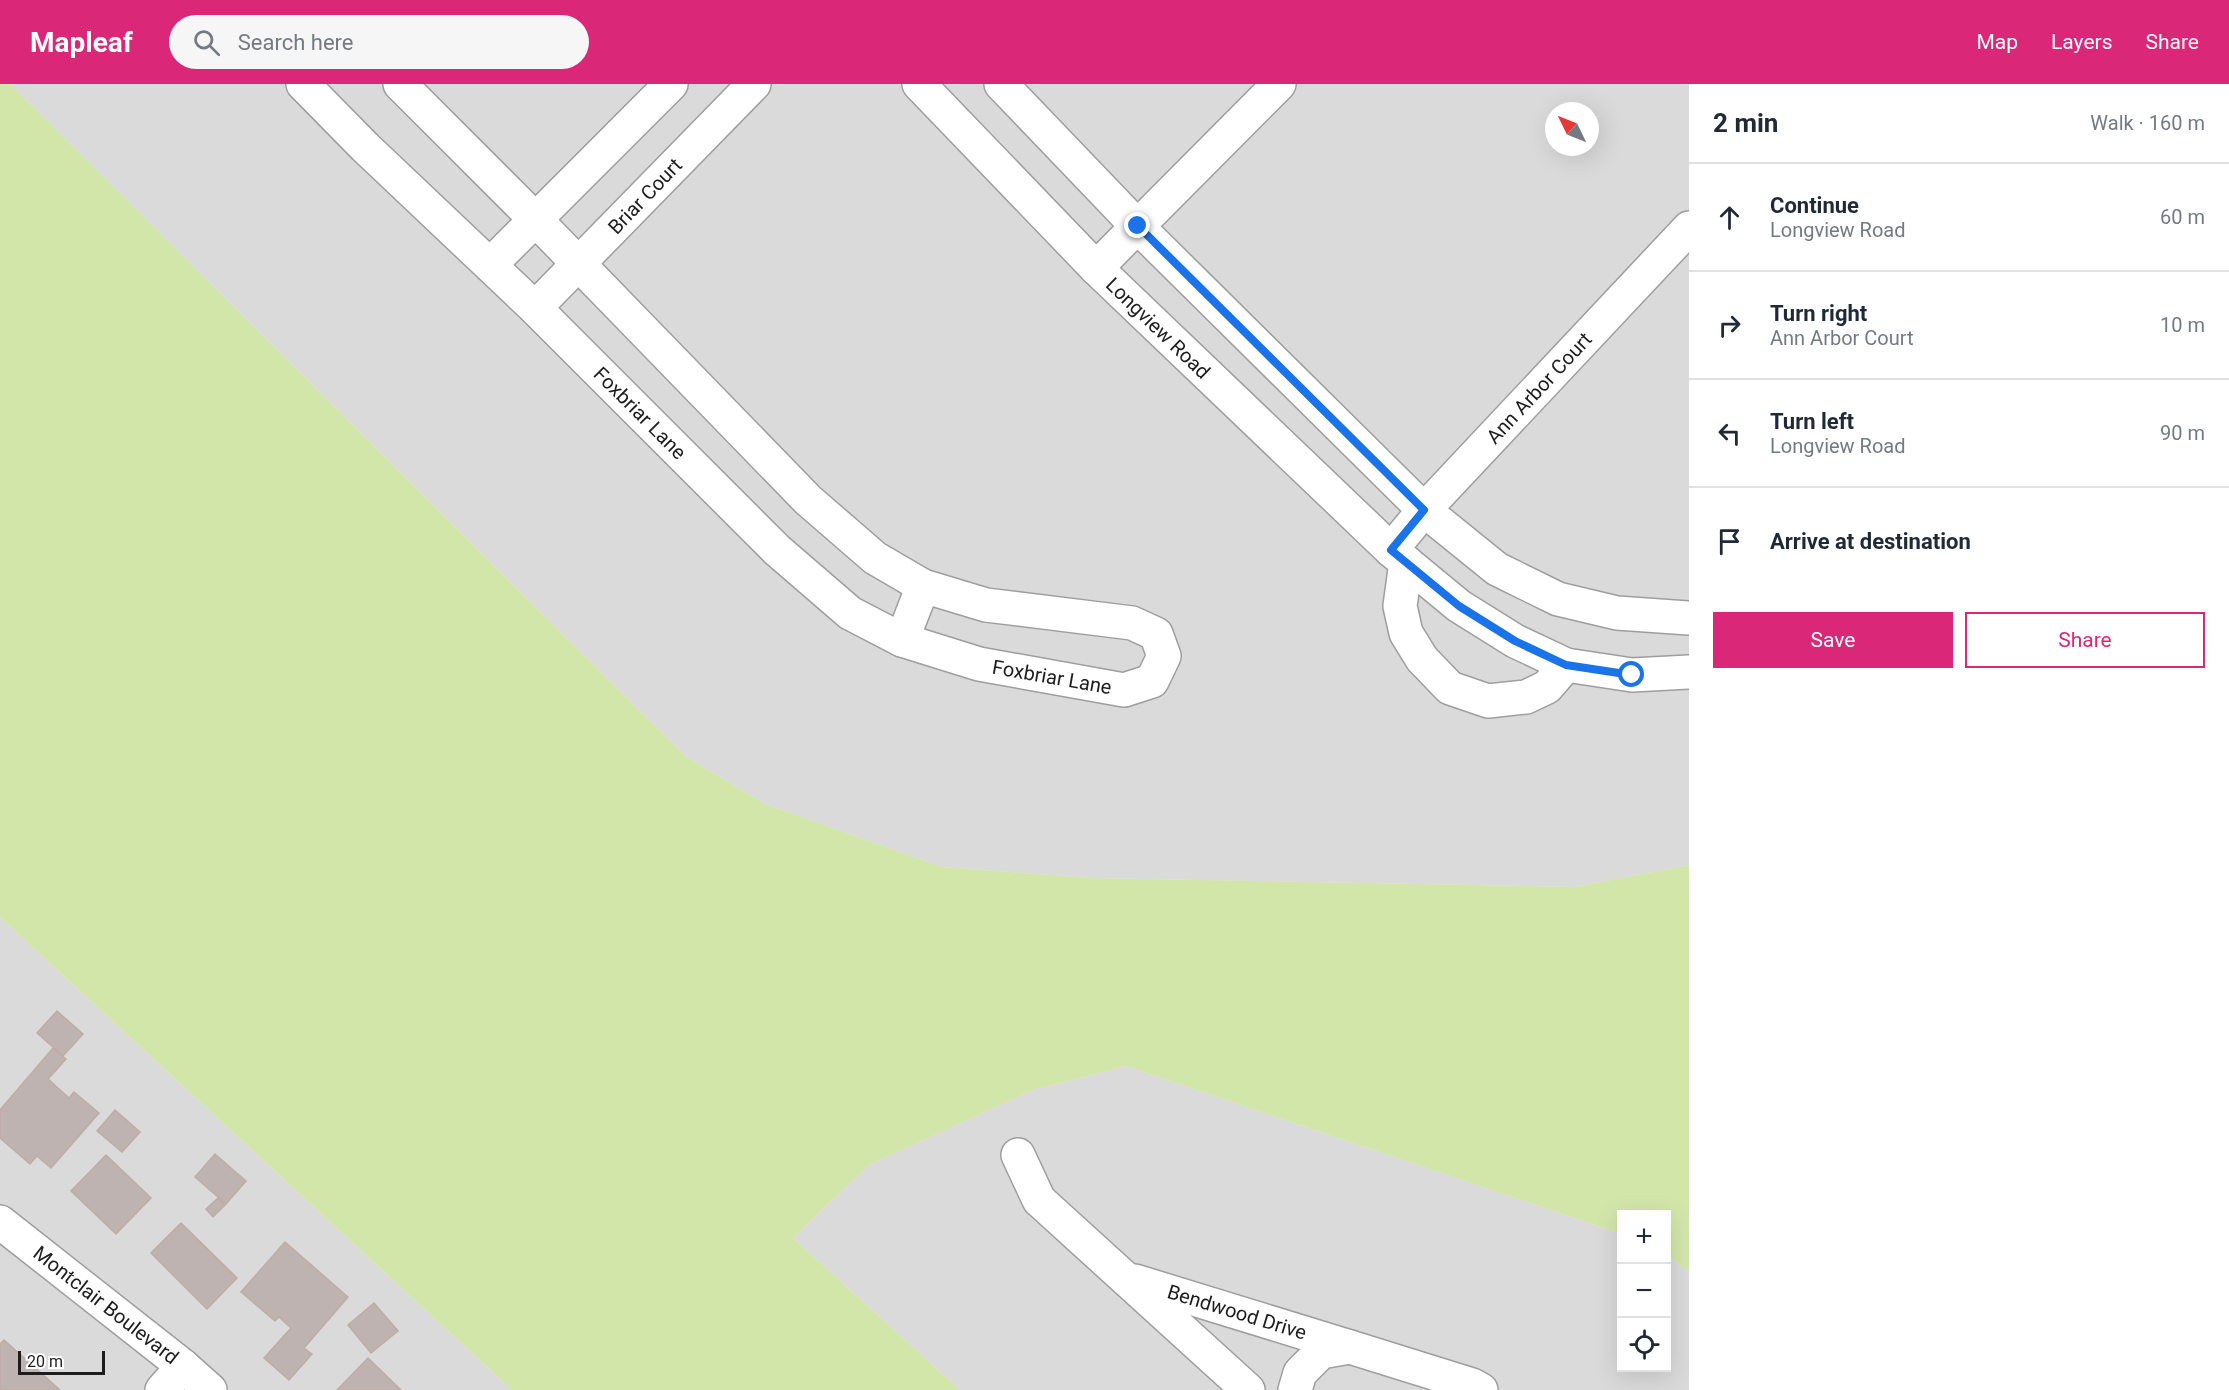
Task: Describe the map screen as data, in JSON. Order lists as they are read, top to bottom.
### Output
{
  "streets": {
    "street": [
      "Briar Court",
      "Longview Road",
      "Ann Arbor Court",
      "Foxbriar Lane",
      "Montclair Boulevard",
      "Bendwood Drive"
    ]
  },
  "crossings": [
    ["Briar Court", "Foxbriar Lane"],
    ["Longview Road", "Ann Arbor Court"]
  ],
  "scale_bar": "20 m",
  "north": "top left",
  "page": {
    "header": "Mapleaf",
    "search": "Search here",
    "nav": ["Map", "Layers", "Share"],
    "heading": ["2 min", "Walk · 160 m"],
    "list": [
      ["Continue", "Longview Road", "60 m"],
      ["Turn right", "Ann Arbor Court", "10 m"],
      ["Turn left", "Longview Road", "90 m"],
      "Arrive at destination"
    ],
    "buttons": ["Save", "Share"],
    "map_buttons": ["+", "−"],
    "scale": "20 m"
  }
}
